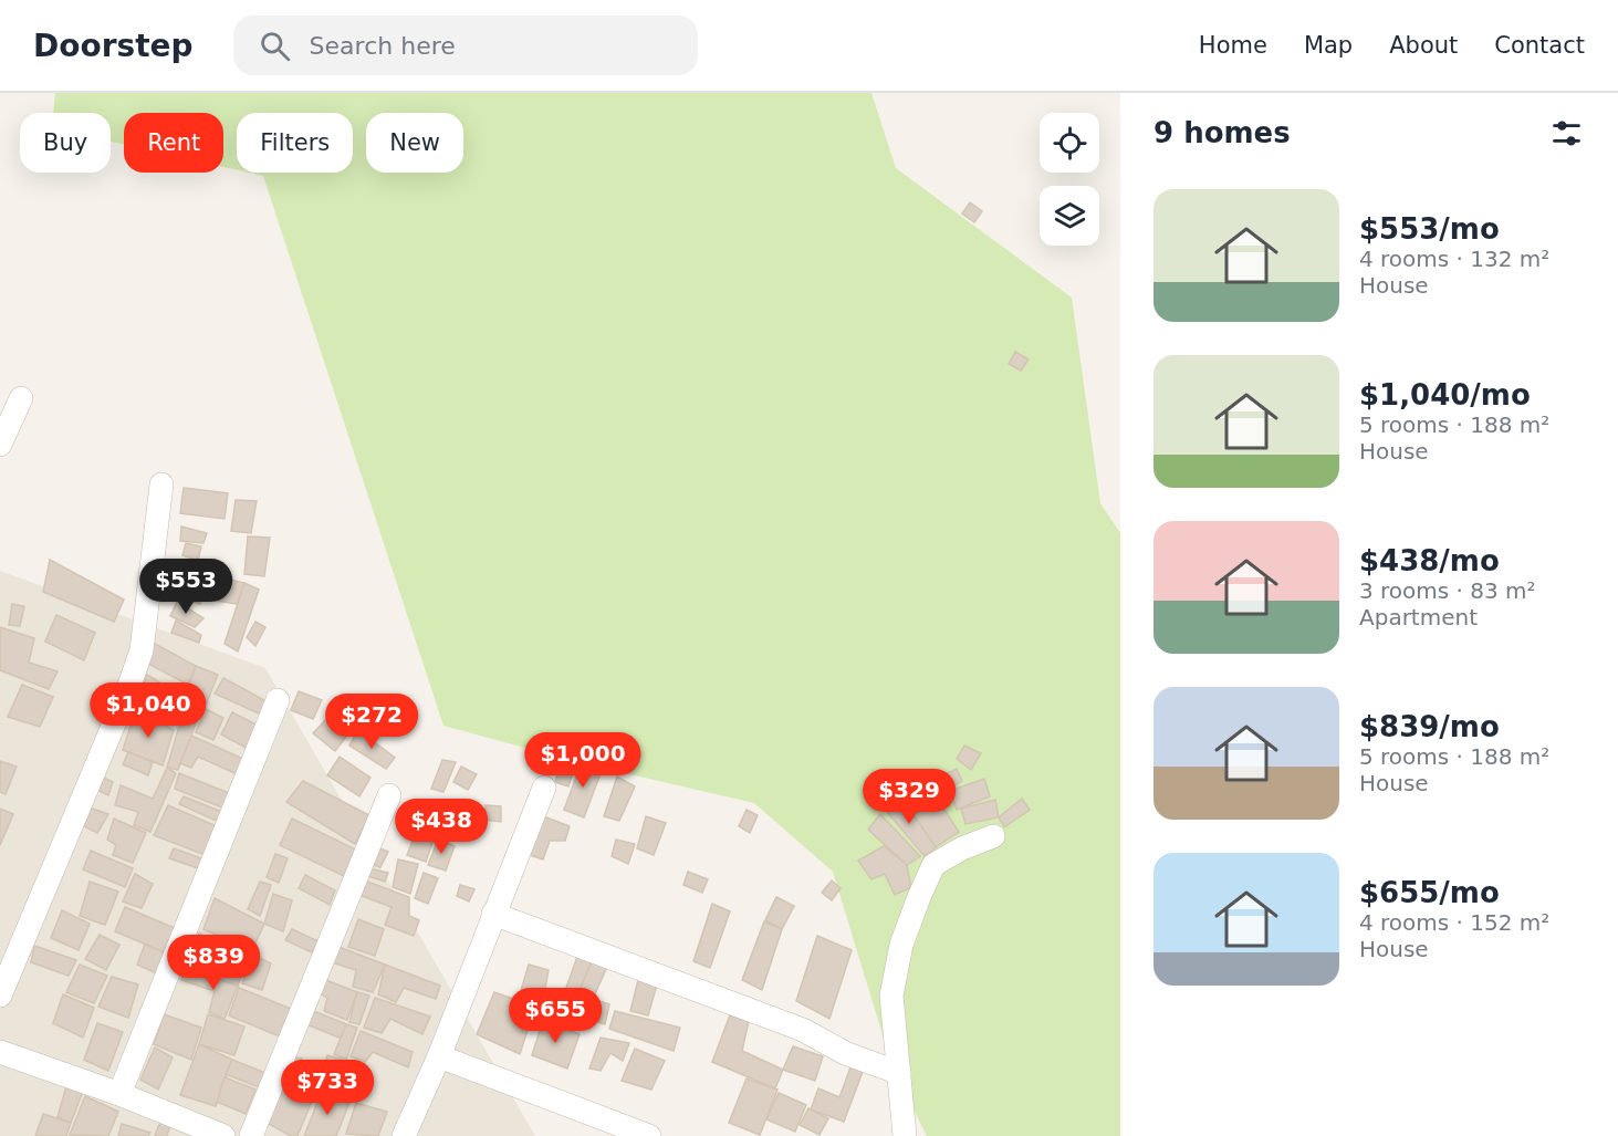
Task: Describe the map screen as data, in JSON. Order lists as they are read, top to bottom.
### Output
{
  "page": {
    "header": "Doorstep",
    "search": "Search here",
    "nav": [
      "Home",
      "Map",
      "About",
      "Contact"
    ],
    "heading": "9 homes",
    "chip": [
      "Buy",
      "Rent",
      "Filters",
      "New"
    ],
    "list": [
      {
        "name": "$553/mo",
        "note": "4 rooms · 132 m² · House"
      },
      {
        "name": "$1,040/mo",
        "note": "5 rooms · 188 m² · House"
      },
      {
        "name": "$438/mo",
        "note": "3 rooms · 83 m² · Apartment"
      },
      {
        "name": "$839/mo",
        "note": "5 rooms · 188 m² · House"
      },
      {
        "name": "$655/mo",
        "note": "4 rooms · 152 m² · House"
      }
    ],
    "price": [
      "$553",
      "$1,040",
      "$272",
      "$1,000",
      "$329",
      "$438",
      "$839",
      "$655",
      "$733"
    ]
  }
}
